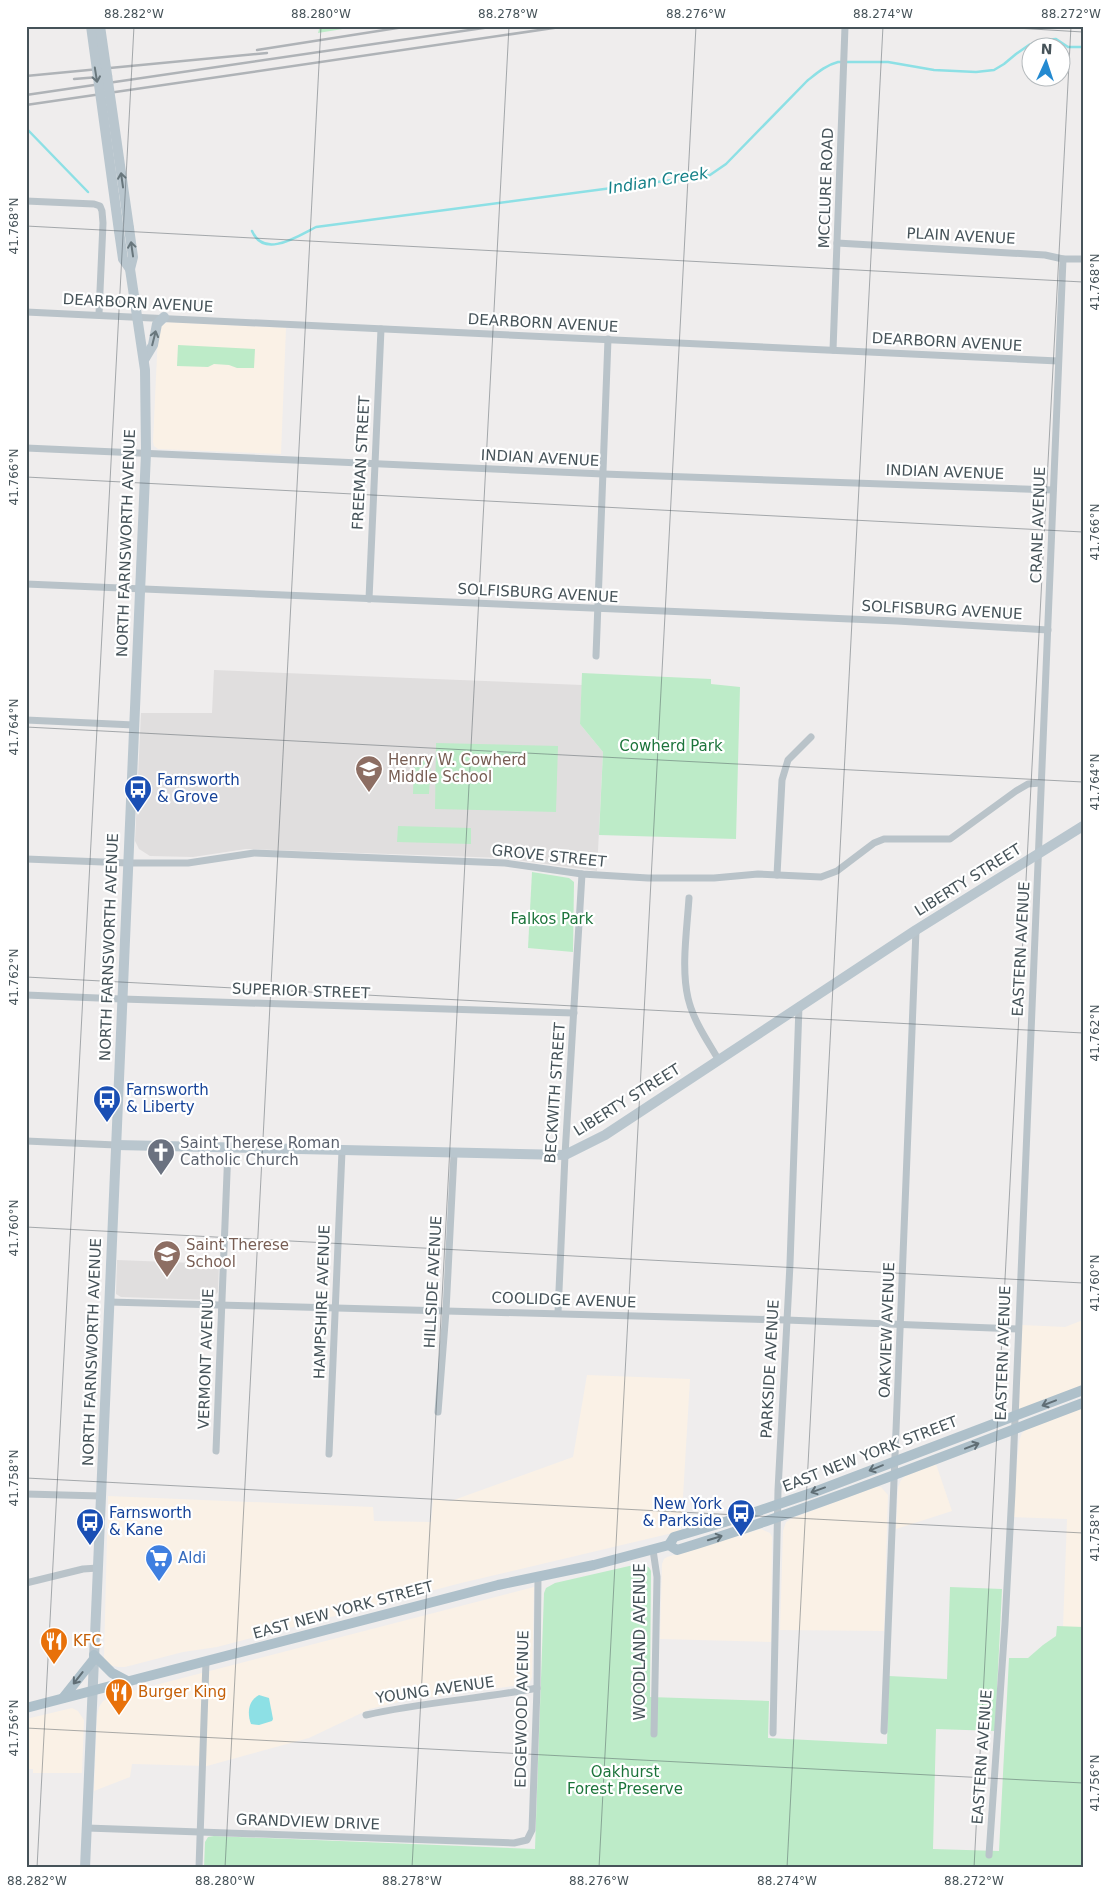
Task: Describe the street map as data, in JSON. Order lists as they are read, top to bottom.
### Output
{
  "streets": {
    "main road": ["NORTH FARNSWORTH AVENUE", "LIBERTY STREET", "EAST NEW YORK STREET"],
    "street": [
      "MCCLURE ROAD",
      "PLAIN AVENUE",
      "DEARBORN AVENUE",
      "INDIAN AVENUE",
      "FREEMAN STREET",
      "CRANE AVENUE",
      "SOLFISBURG AVENUE",
      "GROVE STREET",
      "EASTERN AVENUE",
      "SUPERIOR STREET",
      "BECKWITH STREET",
      "HILLSIDE AVENUE",
      "COOLIDGE AVENUE",
      "HAMPSHIRE AVENUE",
      "OAKVIEW AVENUE",
      "VERMONT AVENUE",
      "PARKSIDE AVENUE",
      "WOODLAND AVENUE",
      "YOUNG AVENUE",
      "EDGEWOOD AVENUE",
      "GRANDVIEW DRIVE"
    ]
  },
  "crossings": [
    ["MCCLURE ROAD", "PLAIN AVENUE"],
    ["MCCLURE ROAD", "DEARBORN AVENUE"],
    ["PLAIN AVENUE", "CRANE AVENUE"],
    ["DEARBORN AVENUE", "FREEMAN STREET"],
    ["DEARBORN AVENUE", "CRANE AVENUE"],
    ["DEARBORN AVENUE", "NORTH FARNSWORTH AVENUE"],
    ["INDIAN AVENUE", "FREEMAN STREET"],
    ["INDIAN AVENUE", "CRANE AVENUE"],
    ["INDIAN AVENUE", "NORTH FARNSWORTH AVENUE"],
    ["FREEMAN STREET", "SOLFISBURG AVENUE"],
    ["CRANE AVENUE", "SOLFISBURG AVENUE"],
    ["CRANE AVENUE", "GROVE STREET"],
    ["CRANE AVENUE", "LIBERTY STREET"],
    ["CRANE AVENUE", "EASTERN AVENUE"],
    ["NORTH FARNSWORTH AVENUE", "SOLFISBURG AVENUE"],
    ["NORTH FARNSWORTH AVENUE", "GROVE STREET"],
    ["NORTH FARNSWORTH AVENUE", "LIBERTY STREET"],
    ["NORTH FARNSWORTH AVENUE", "SUPERIOR STREET"],
    ["NORTH FARNSWORTH AVENUE", "COOLIDGE AVENUE"],
    ["NORTH FARNSWORTH AVENUE", "EAST NEW YORK STREET"],
    ["NORTH FARNSWORTH AVENUE", "GRANDVIEW DRIVE"],
    ["GROVE STREET", "BECKWITH STREET"],
    ["LIBERTY STREET", "EASTERN AVENUE"],
    ["LIBERTY STREET", "BECKWITH STREET"],
    ["LIBERTY STREET", "HILLSIDE AVENUE"],
    ["LIBERTY STREET", "HAMPSHIRE AVENUE"],
    ["LIBERTY STREET", "OAKVIEW AVENUE"],
    ["LIBERTY STREET", "VERMONT AVENUE"],
    ["LIBERTY STREET", "PARKSIDE AVENUE"],
    ["EASTERN AVENUE", "COOLIDGE AVENUE"],
    ["EASTERN AVENUE", "EAST NEW YORK STREET"],
    ["SUPERIOR STREET", "BECKWITH STREET"],
    ["BECKWITH STREET", "COOLIDGE AVENUE"],
    ["HILLSIDE AVENUE", "COOLIDGE AVENUE"],
    ["COOLIDGE AVENUE", "HAMPSHIRE AVENUE"],
    ["COOLIDGE AVENUE", "OAKVIEW AVENUE"],
    ["COOLIDGE AVENUE", "VERMONT AVENUE"],
    ["COOLIDGE AVENUE", "PARKSIDE AVENUE"],
    ["OAKVIEW AVENUE", "EAST NEW YORK STREET"],
    ["PARKSIDE AVENUE", "EAST NEW YORK STREET"],
    ["EAST NEW YORK STREET", "WOODLAND AVENUE"],
    ["EAST NEW YORK STREET", "EDGEWOOD AVENUE"],
    ["YOUNG AVENUE", "EDGEWOOD AVENUE"],
    ["EDGEWOOD AVENUE", "GRANDVIEW DRIVE"]
  ],
  "water": ["Indian Creek"],
  "parks": ["Cowherd Park", "Falkos Park", "Oakhurst Forest Preserve"],
  "places": {
    "school or university": ["Henry W. Cowherd Middle School", "Saint Therese School"],
    "bus stop": [
      "Farnsworth & Grove",
      "Farnsworth & Liberty",
      "New York & Parkside",
      "Farnsworth & Kane"
    ],
    "church": ["Saint Therese Roman Catholic Church"],
    "supermarket": ["Aldi"],
    "restaurant": ["KFC", "Burger King"]
  },
  "north": "top",
  "coordinates": [
    "88.282°W",
    "88.280°W",
    "88.278°W",
    "88.276°W",
    "88.274°W",
    "88.272°W",
    "41.768°N",
    "41.766°N",
    "41.764°N",
    "41.762°N",
    "41.760°N",
    "41.758°N",
    "41.756°N"
  ]
}
